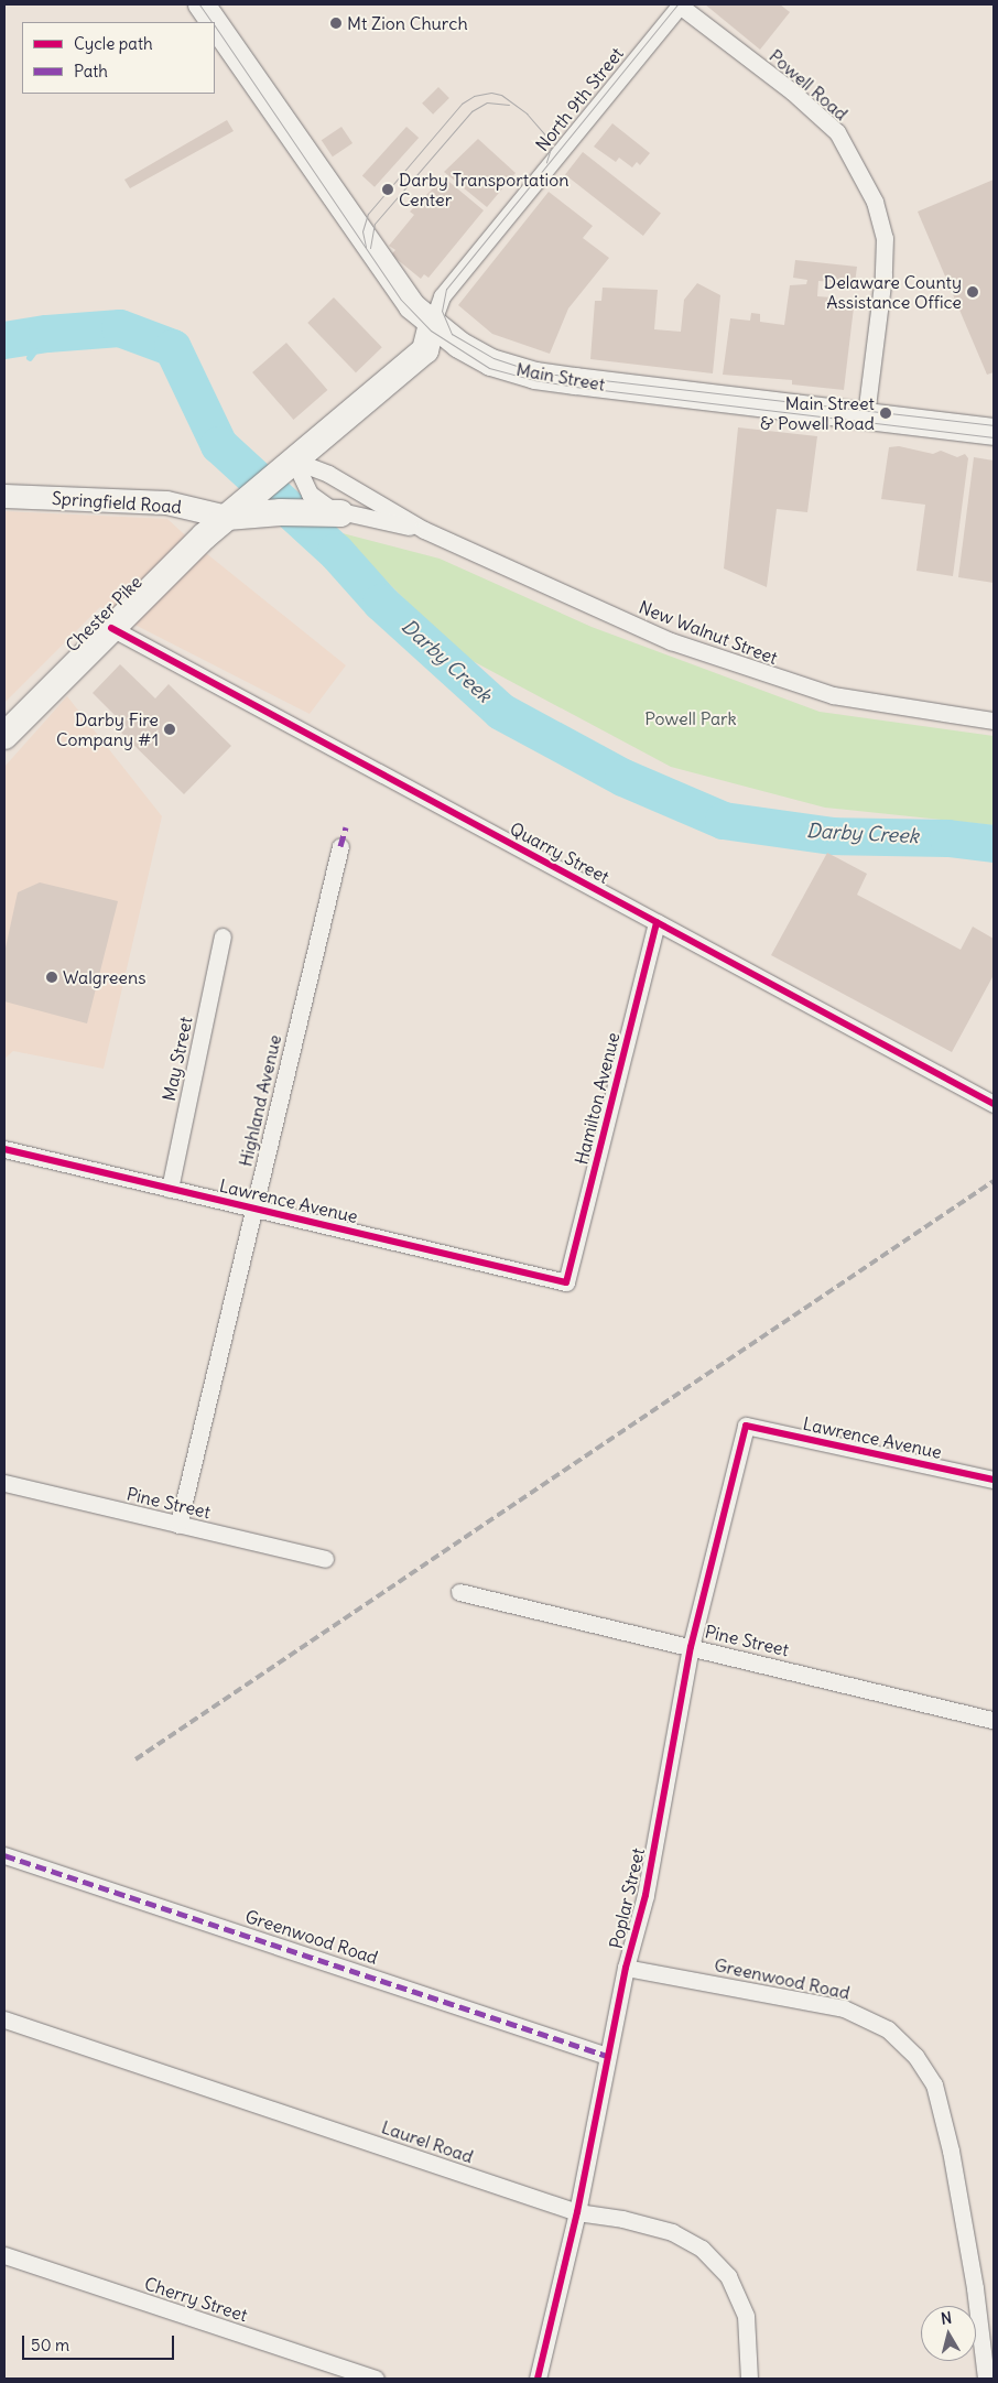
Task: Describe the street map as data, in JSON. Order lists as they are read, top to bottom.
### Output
{
  "streets": {
    "main road": ["Main Street", "Chester Pike"],
    "street": [
      "Powell Road",
      "North 9th Street",
      "Springfield Road",
      "New Walnut Street",
      "Quarry Street",
      "May Street",
      "Hamilton Avenue",
      "Highland Avenue",
      "Lawrence Avenue",
      "Pine Street",
      "Poplar Street",
      "Greenwood Road",
      "Laurel Road",
      "Cherry Street"
    ]
  },
  "crossings": [
    ["Powell Road", "North 9th Street"],
    ["Powell Road", "Main Street"],
    ["North 9th Street", "Main Street"],
    ["North 9th Street", "Chester Pike"],
    ["Main Street", "Chester Pike"],
    ["Springfield Road", "Chester Pike"],
    ["Chester Pike", "New Walnut Street"],
    ["Chester Pike", "Quarry Street"],
    ["Quarry Street", "Hamilton Avenue"],
    ["May Street", "Lawrence Avenue"],
    ["Hamilton Avenue", "Lawrence Avenue"],
    ["Highland Avenue", "Lawrence Avenue"],
    ["Highland Avenue", "Pine Street"],
    ["Lawrence Avenue", "Poplar Street"],
    ["Pine Street", "Poplar Street"],
    ["Poplar Street", "Greenwood Road"],
    ["Poplar Street", "Laurel Road"]
  ],
  "water": ["Darby Creek"],
  "parks": ["Powell Park"],
  "places": [
    "Mt Zion Church",
    "Darby Transportation Center",
    "Delaware County Assistance Office",
    "Main Street & Powell Road",
    "Darby Fire Company #1",
    "Walgreens"
  ],
  "legend": ["Cycle path", "Path"],
  "scale_bar": "50 m",
  "north": "top"
}
